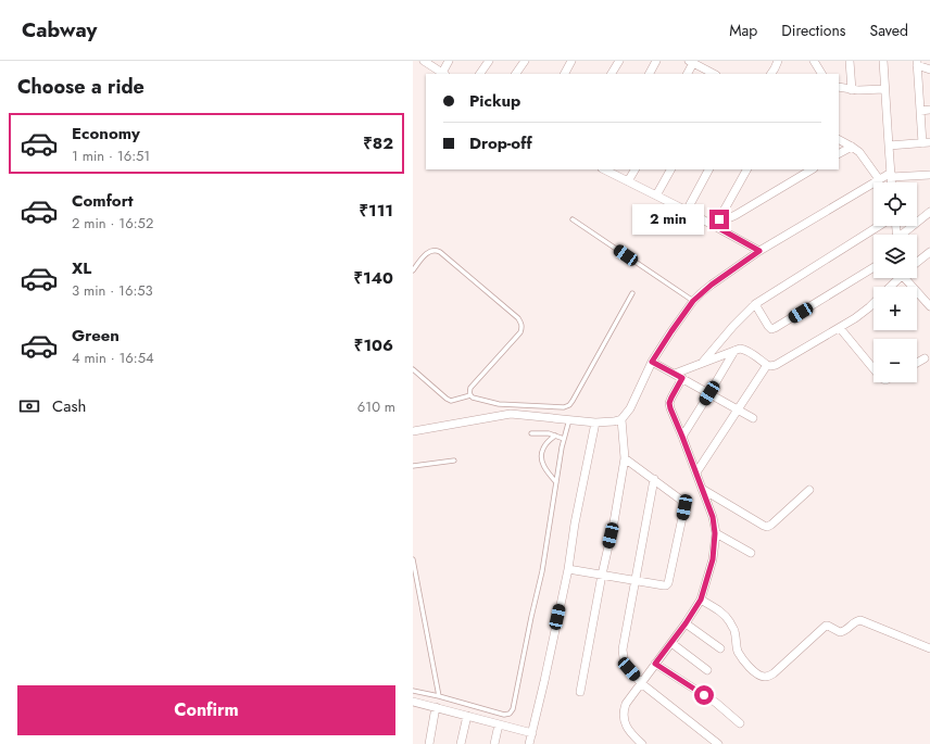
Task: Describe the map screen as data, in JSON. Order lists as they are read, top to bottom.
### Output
{
  "page": {
    "header": "Cabway",
    "nav": ["Map", "Directions", "Saved"],
    "heading": "Choose a ride",
    "banner": ["Pickup", "Drop-off"],
    "list": [
      {
        "name": "Economy",
        "note": "1 min · 16:51",
        "value": "₹82"
      },
      {
        "name": "Comfort",
        "note": "2 min · 16:52",
        "value": "₹111"
      },
      {
        "name": "XL",
        "note": "3 min · 16:53",
        "value": "₹140"
      },
      {
        "name": "Green",
        "note": "4 min · 16:54",
        "value": "₹106"
      }
    ],
    "map_buttons": ["+", "−"],
    "bubble": "2 min",
    "pay": ["Cash", "610 m"],
    "buttons": "Confirm"
  }
}
